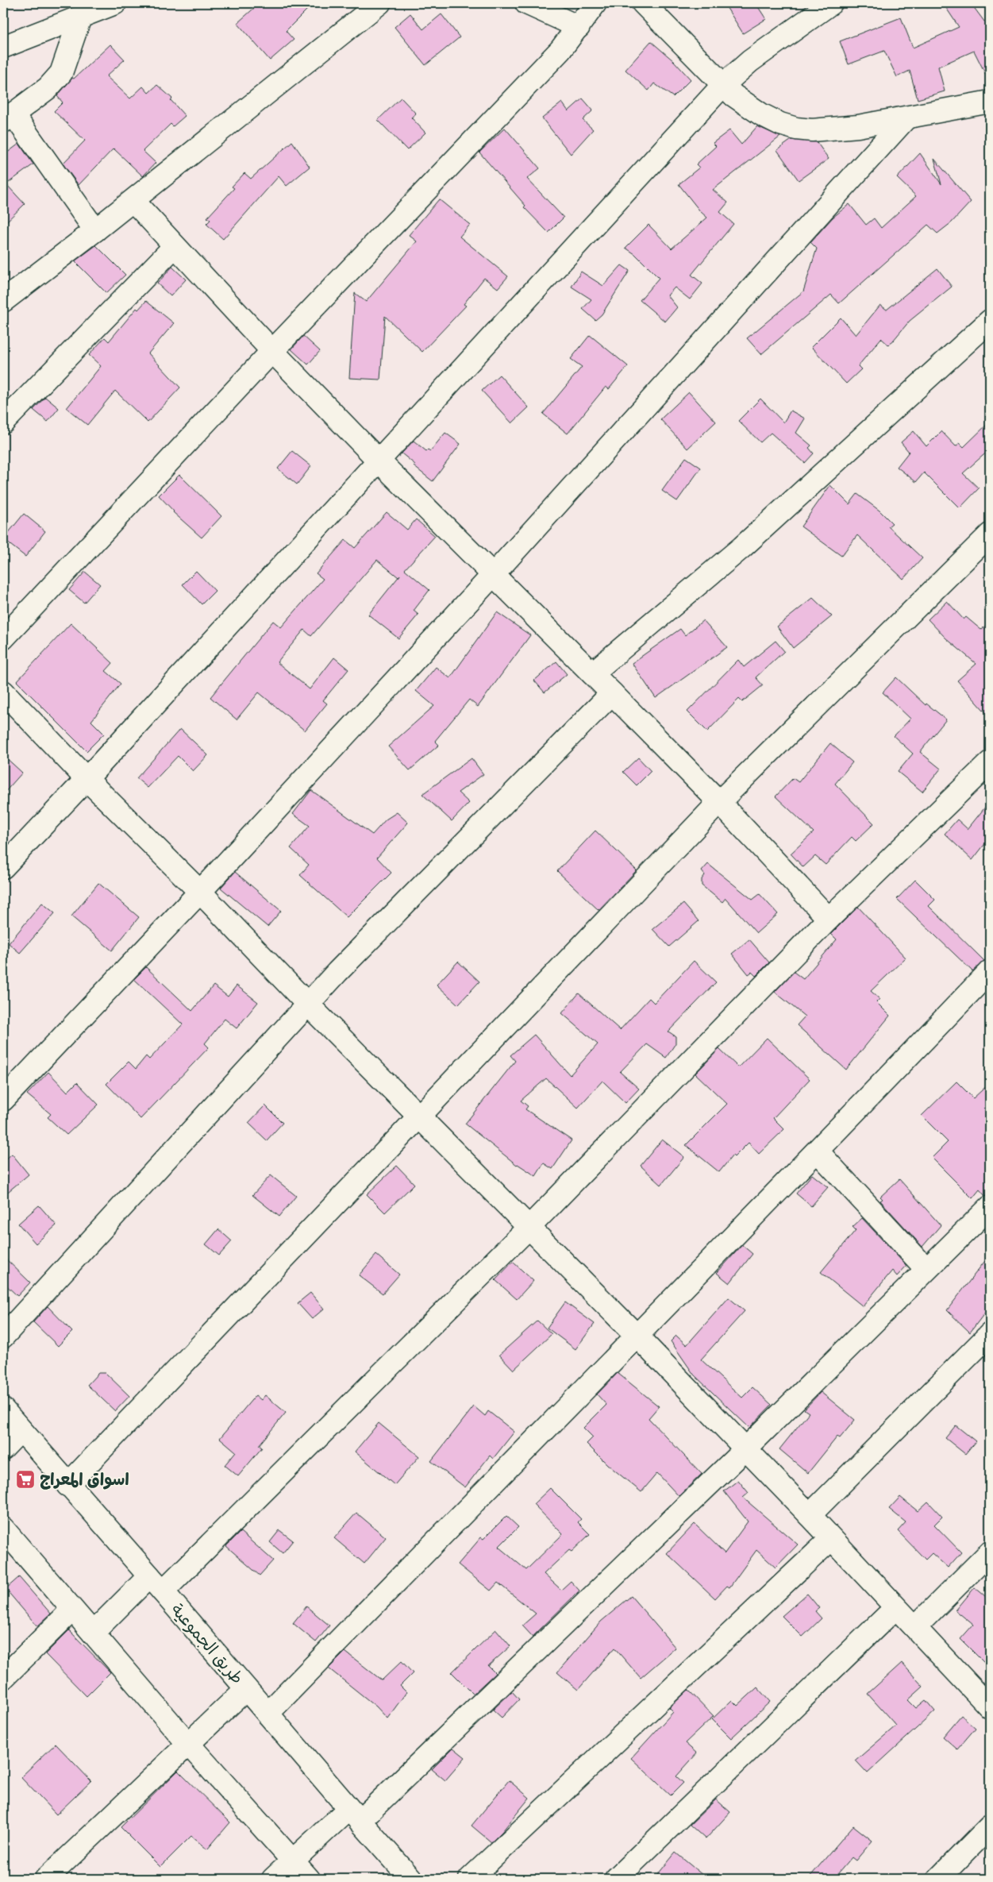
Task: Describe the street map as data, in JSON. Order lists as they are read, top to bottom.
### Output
{
  "streets": {
    "street": ["طريق الجموعية"]
  },
  "places": {
    "supermarket": ["اسواق المعراج"]
  }
}
